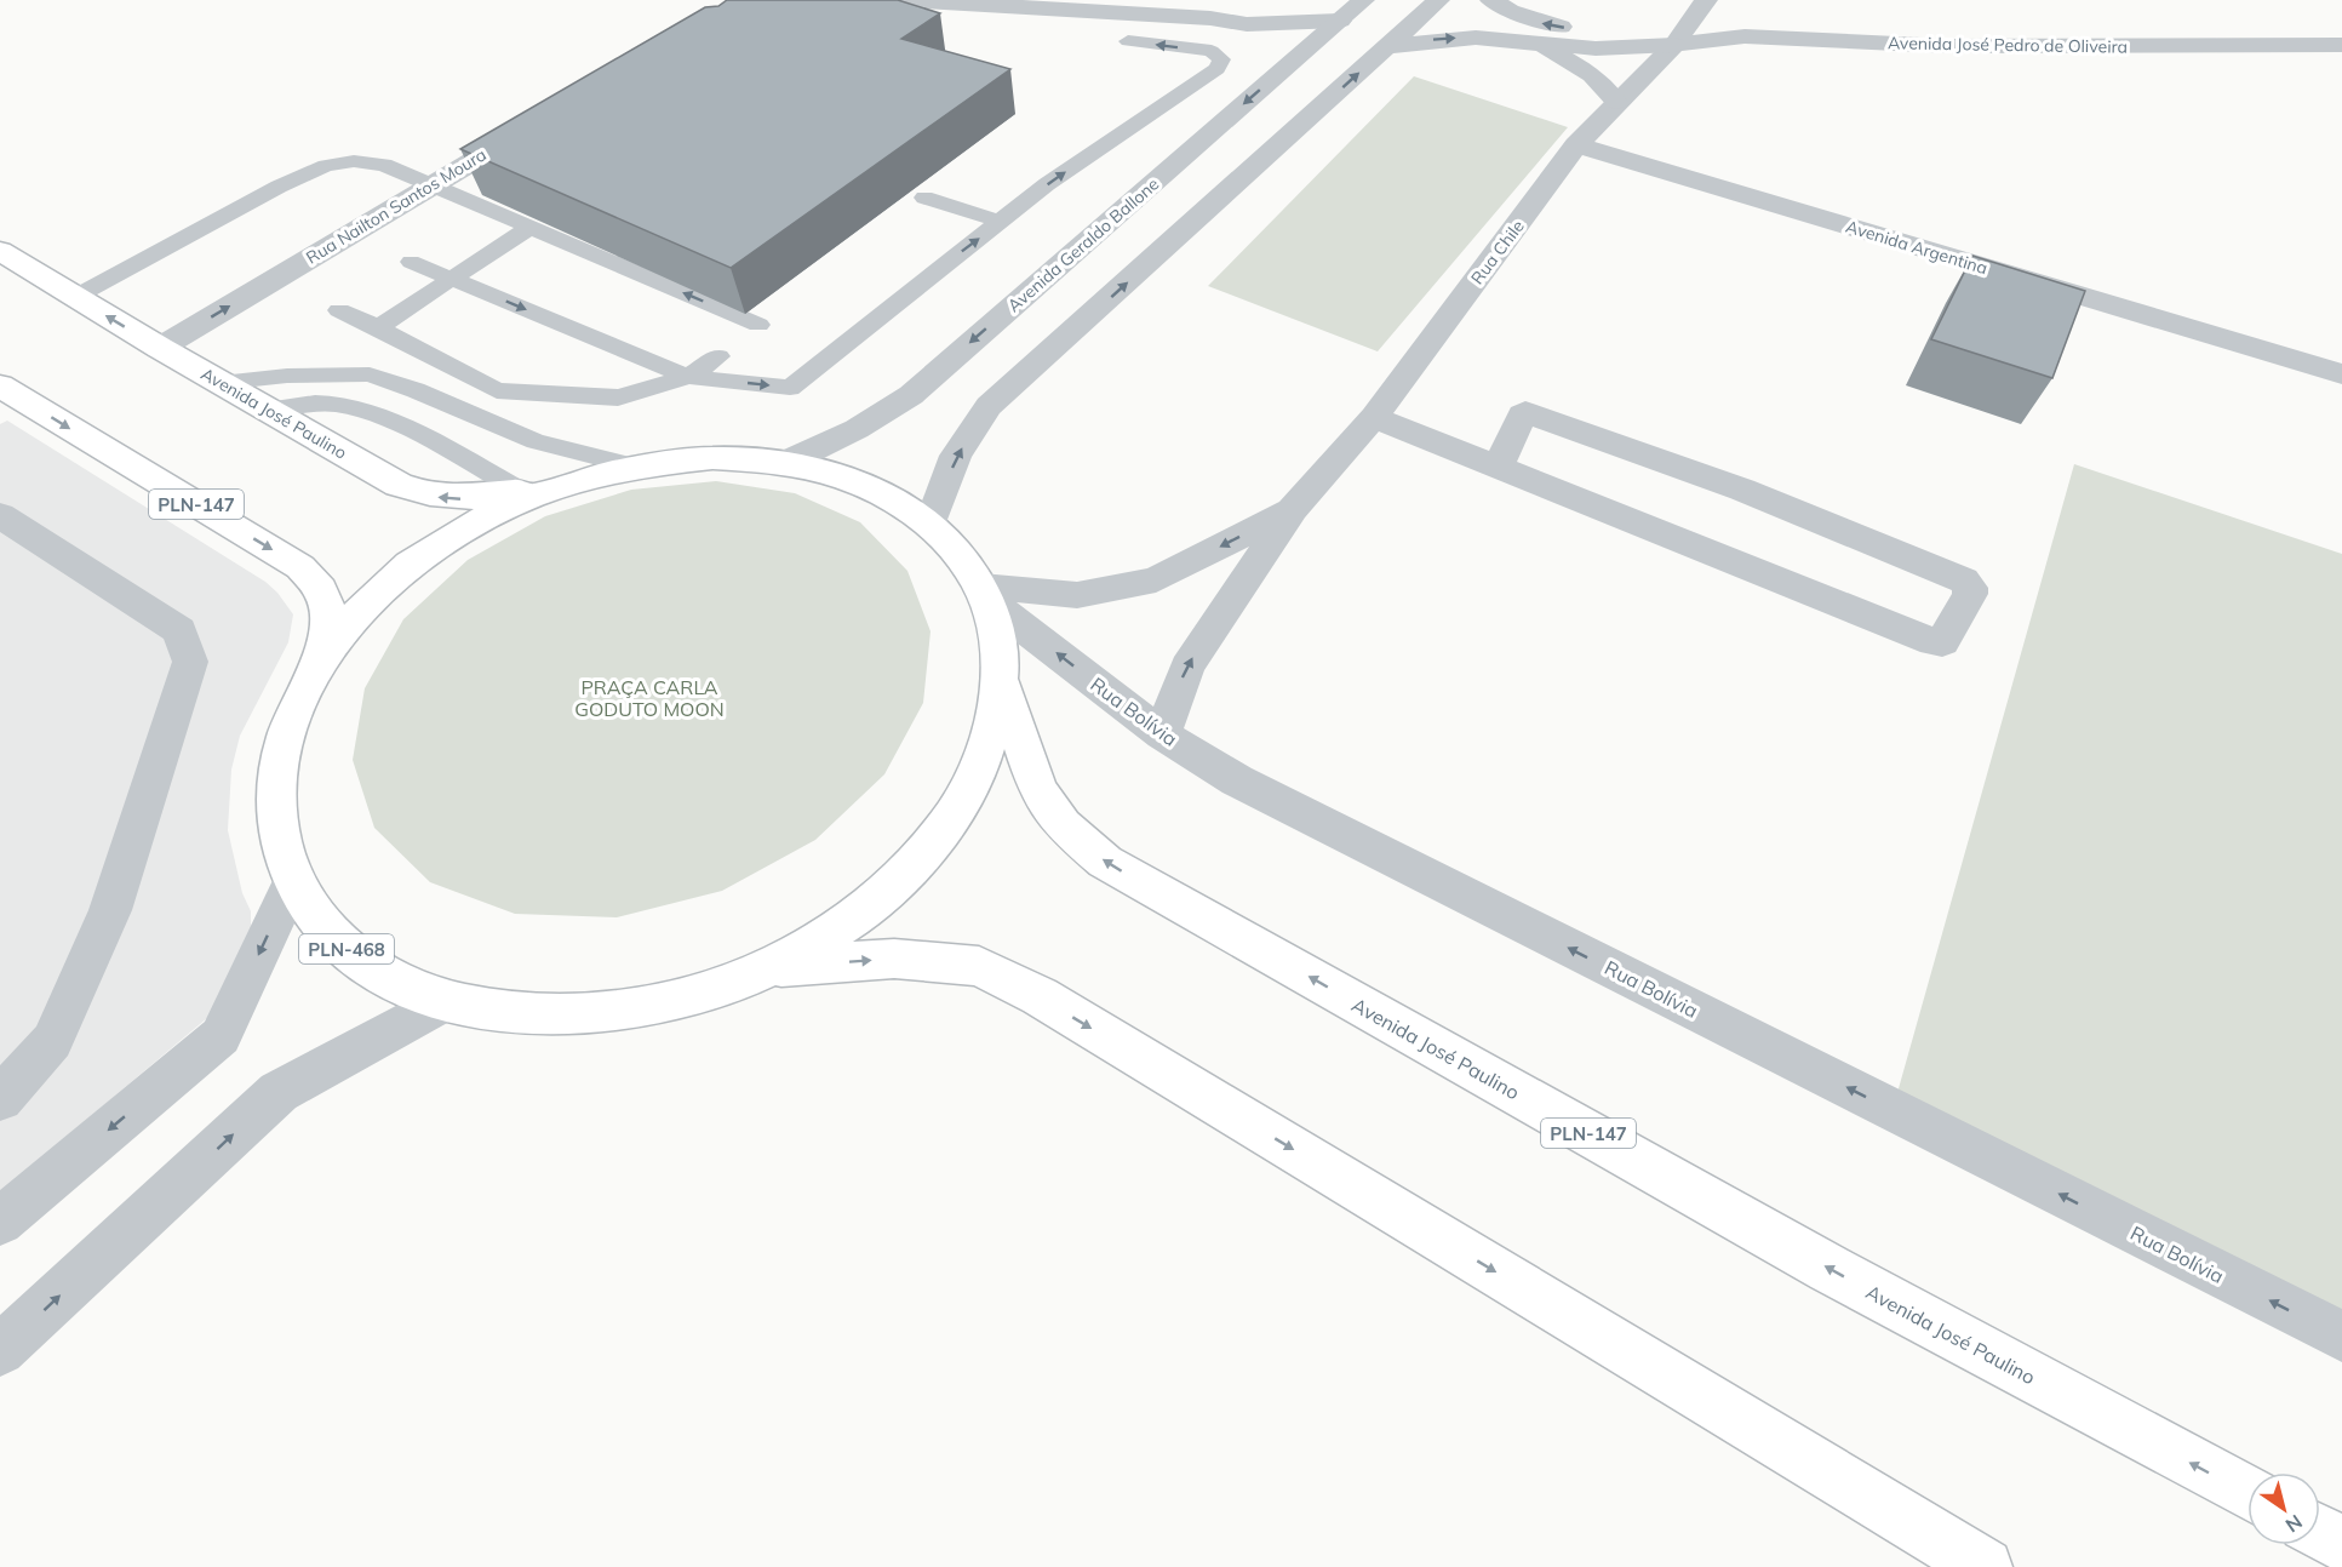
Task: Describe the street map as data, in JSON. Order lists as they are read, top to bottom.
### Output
{
  "streets": {
    "main road": ["Avenida José Paulino", "PLN-147", "PLN-468"],
    "street": [
      "Avenida José Pedro de Oliveira",
      "Rua Nailton Santos Moura",
      "Avenida Geraldo Ballone",
      "Avenida Argentina",
      "Rua Chile",
      "Rua Bolívia"
    ]
  },
  "crossings": [
    ["Avenida José Pedro de Oliveira", "Rua Chile"],
    ["Rua Nailton Santos Moura", "Avenida José Paulino"],
    ["Avenida Geraldo Ballone", "PLN-468"],
    ["Avenida Argentina", "Rua Chile"],
    ["Rua Chile", "Rua Bolívia"],
    ["Rua Chile", "PLN-468"],
    ["Avenida José Paulino", "PLN-468"],
    ["PLN-147", "PLN-468"],
    ["Rua Bolívia", "PLN-468"]
  ],
  "one_way": ["Rua Nailton Santos Moura", "Rua Bolívia"],
  "parks": ["PRAÇA CARLA GODUTO MOON"],
  "north": "bottom right"
}
